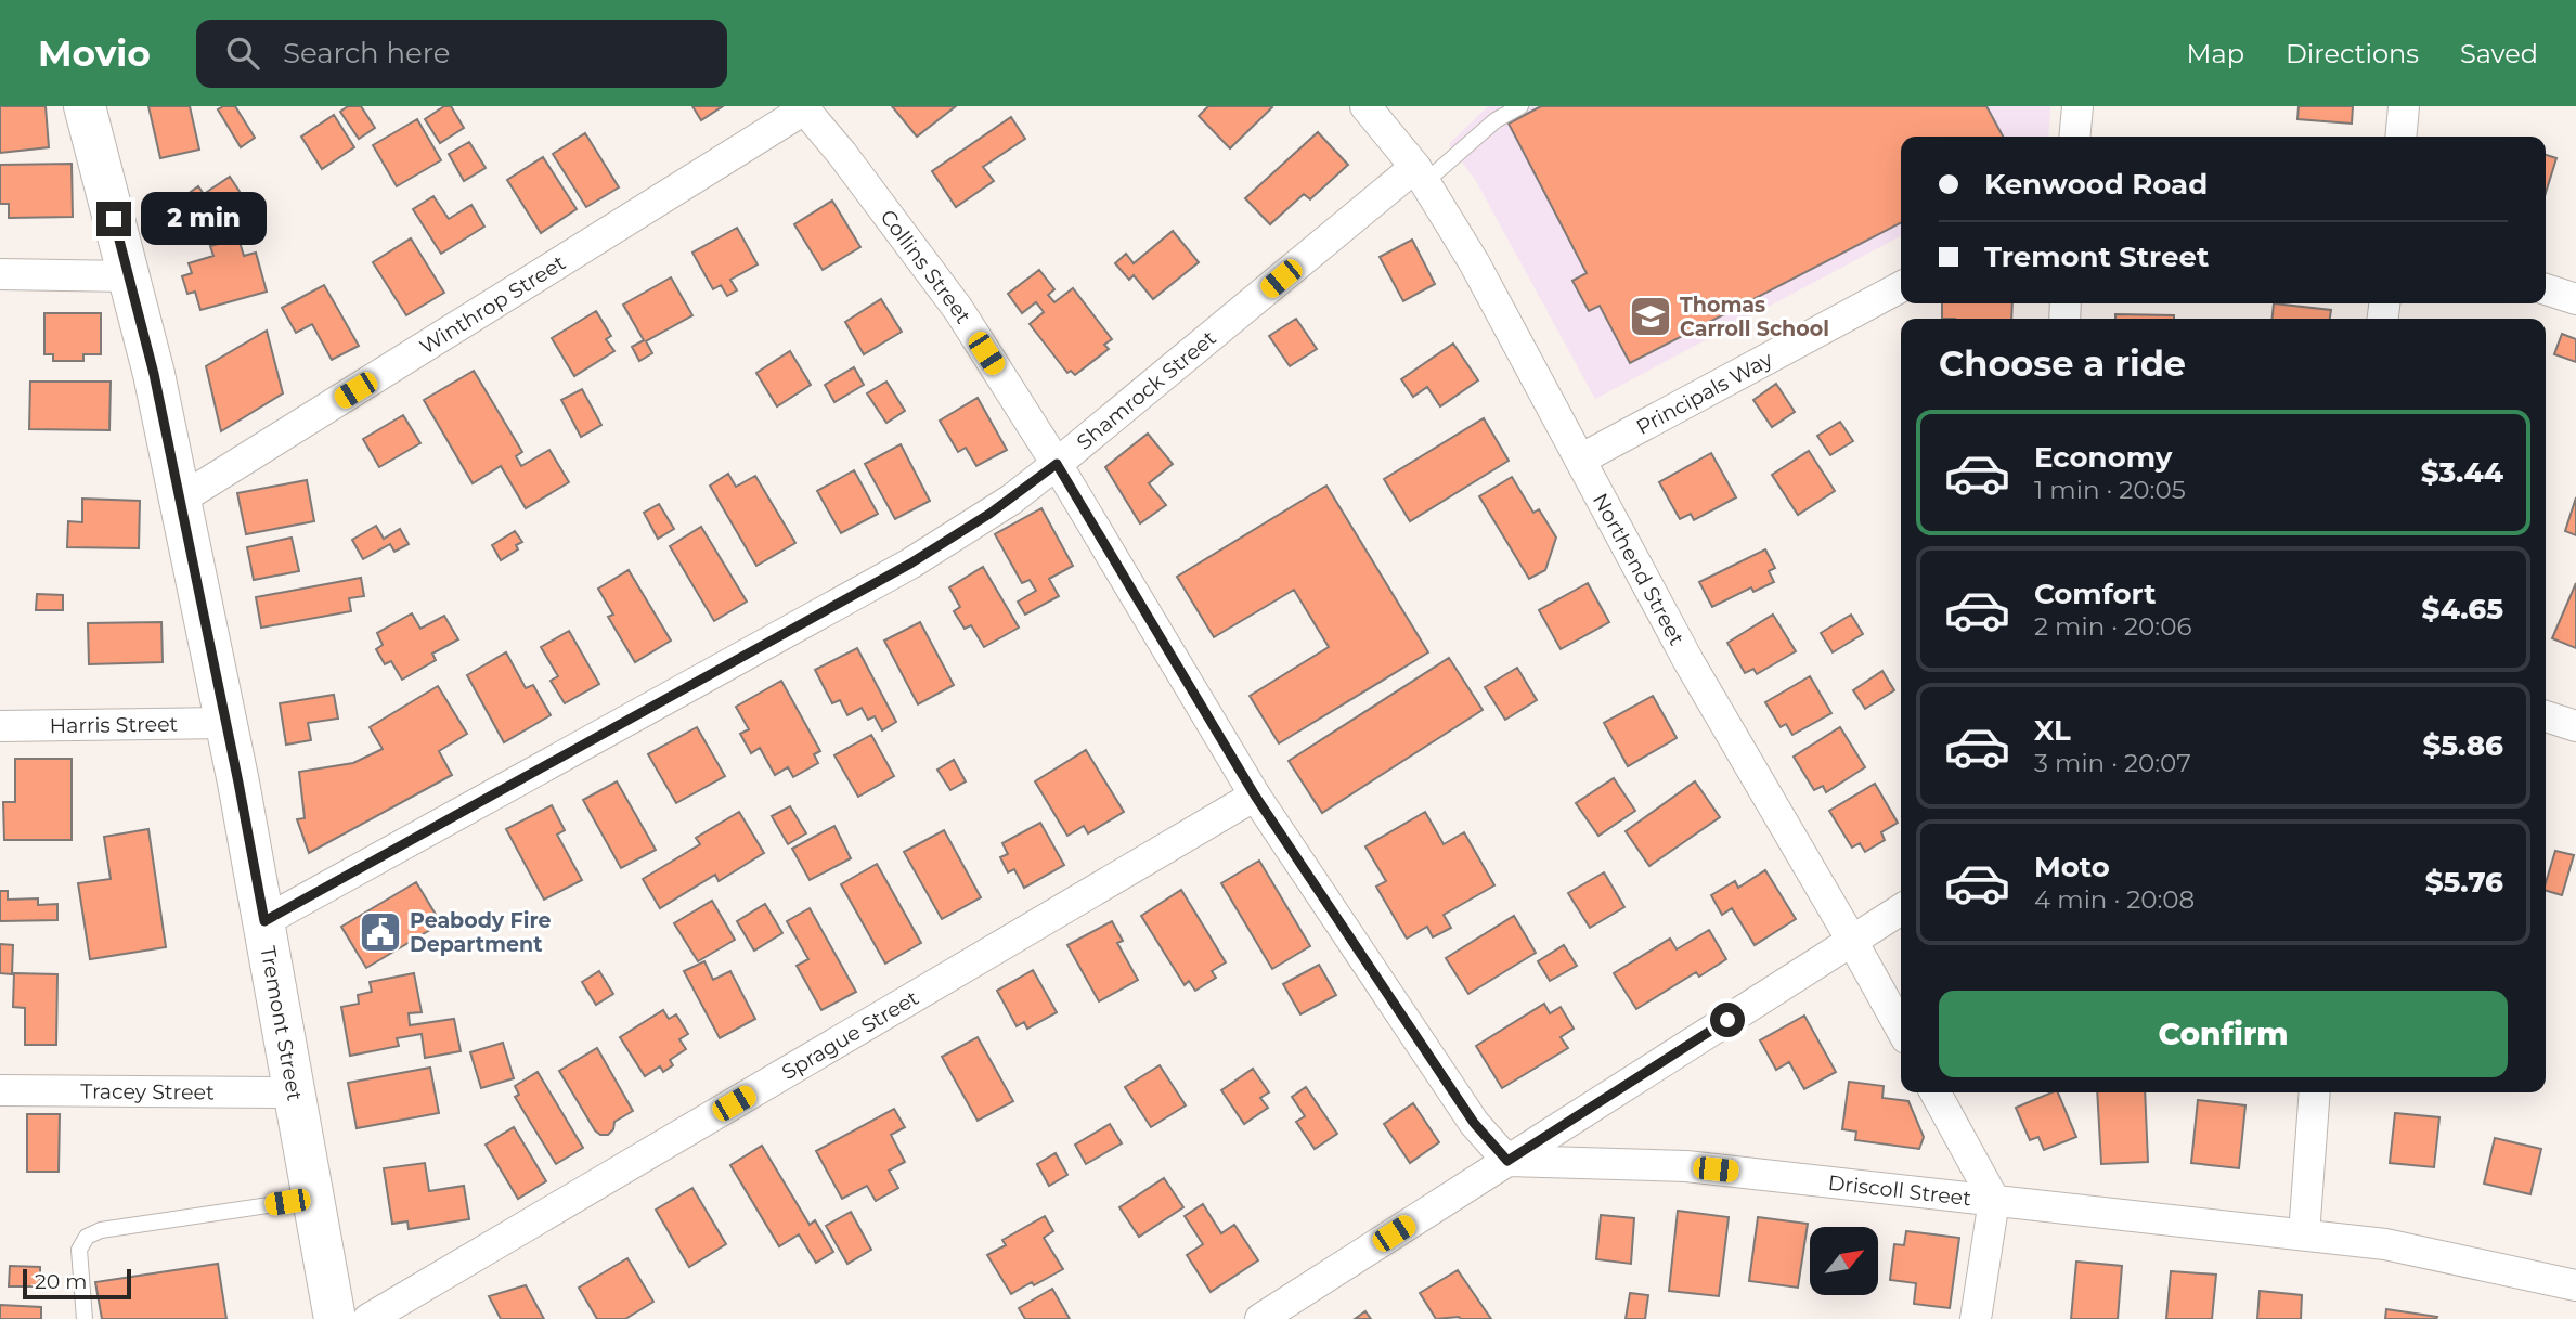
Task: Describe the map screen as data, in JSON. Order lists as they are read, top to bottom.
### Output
{
  "streets": {
    "street": [
      "Collins Street",
      "Winthrop Street",
      "Shamrock Street",
      "Principals Way",
      "Northend Street",
      "Harris Street",
      "Tremont Street",
      "Sprague Street",
      "Tracey Street",
      "Driscoll Street"
    ]
  },
  "crossings": [
    ["Collins Street", "Winthrop Street"],
    ["Collins Street", "Shamrock Street"],
    ["Collins Street", "Sprague Street"],
    ["Collins Street", "Driscoll Street"],
    ["Winthrop Street", "Tremont Street"],
    ["Shamrock Street", "Northend Street"],
    ["Shamrock Street", "Tremont Street"],
    ["Principals Way", "Northend Street"],
    ["Harris Street", "Tremont Street"],
    ["Tremont Street", "Tracey Street"]
  ],
  "places": {
    "school or university": ["Thomas Carroll School"],
    "public building": ["Peabody Fire Department"]
  },
  "scale_bar": "20 m",
  "north": "top right",
  "page": {
    "header": "Movio",
    "search": "Search here",
    "nav": ["Map", "Directions", "Saved"],
    "banner": ["Kenwood Road", "Tremont Street"],
    "bubble": "2 min",
    "heading": "Choose a ride",
    "list": [
      {
        "name": "Economy",
        "note": "1 min · 20:05",
        "value": "$3.44"
      },
      {
        "name": "Comfort",
        "note": "2 min · 20:06",
        "value": "$4.65"
      },
      {
        "name": "XL",
        "note": "3 min · 20:07",
        "value": "$5.86"
      },
      {
        "name": "Moto",
        "note": "4 min · 20:08",
        "value": "$5.76"
      }
    ],
    "buttons": "Confirm",
    "scale": "20 m"
  }
}
